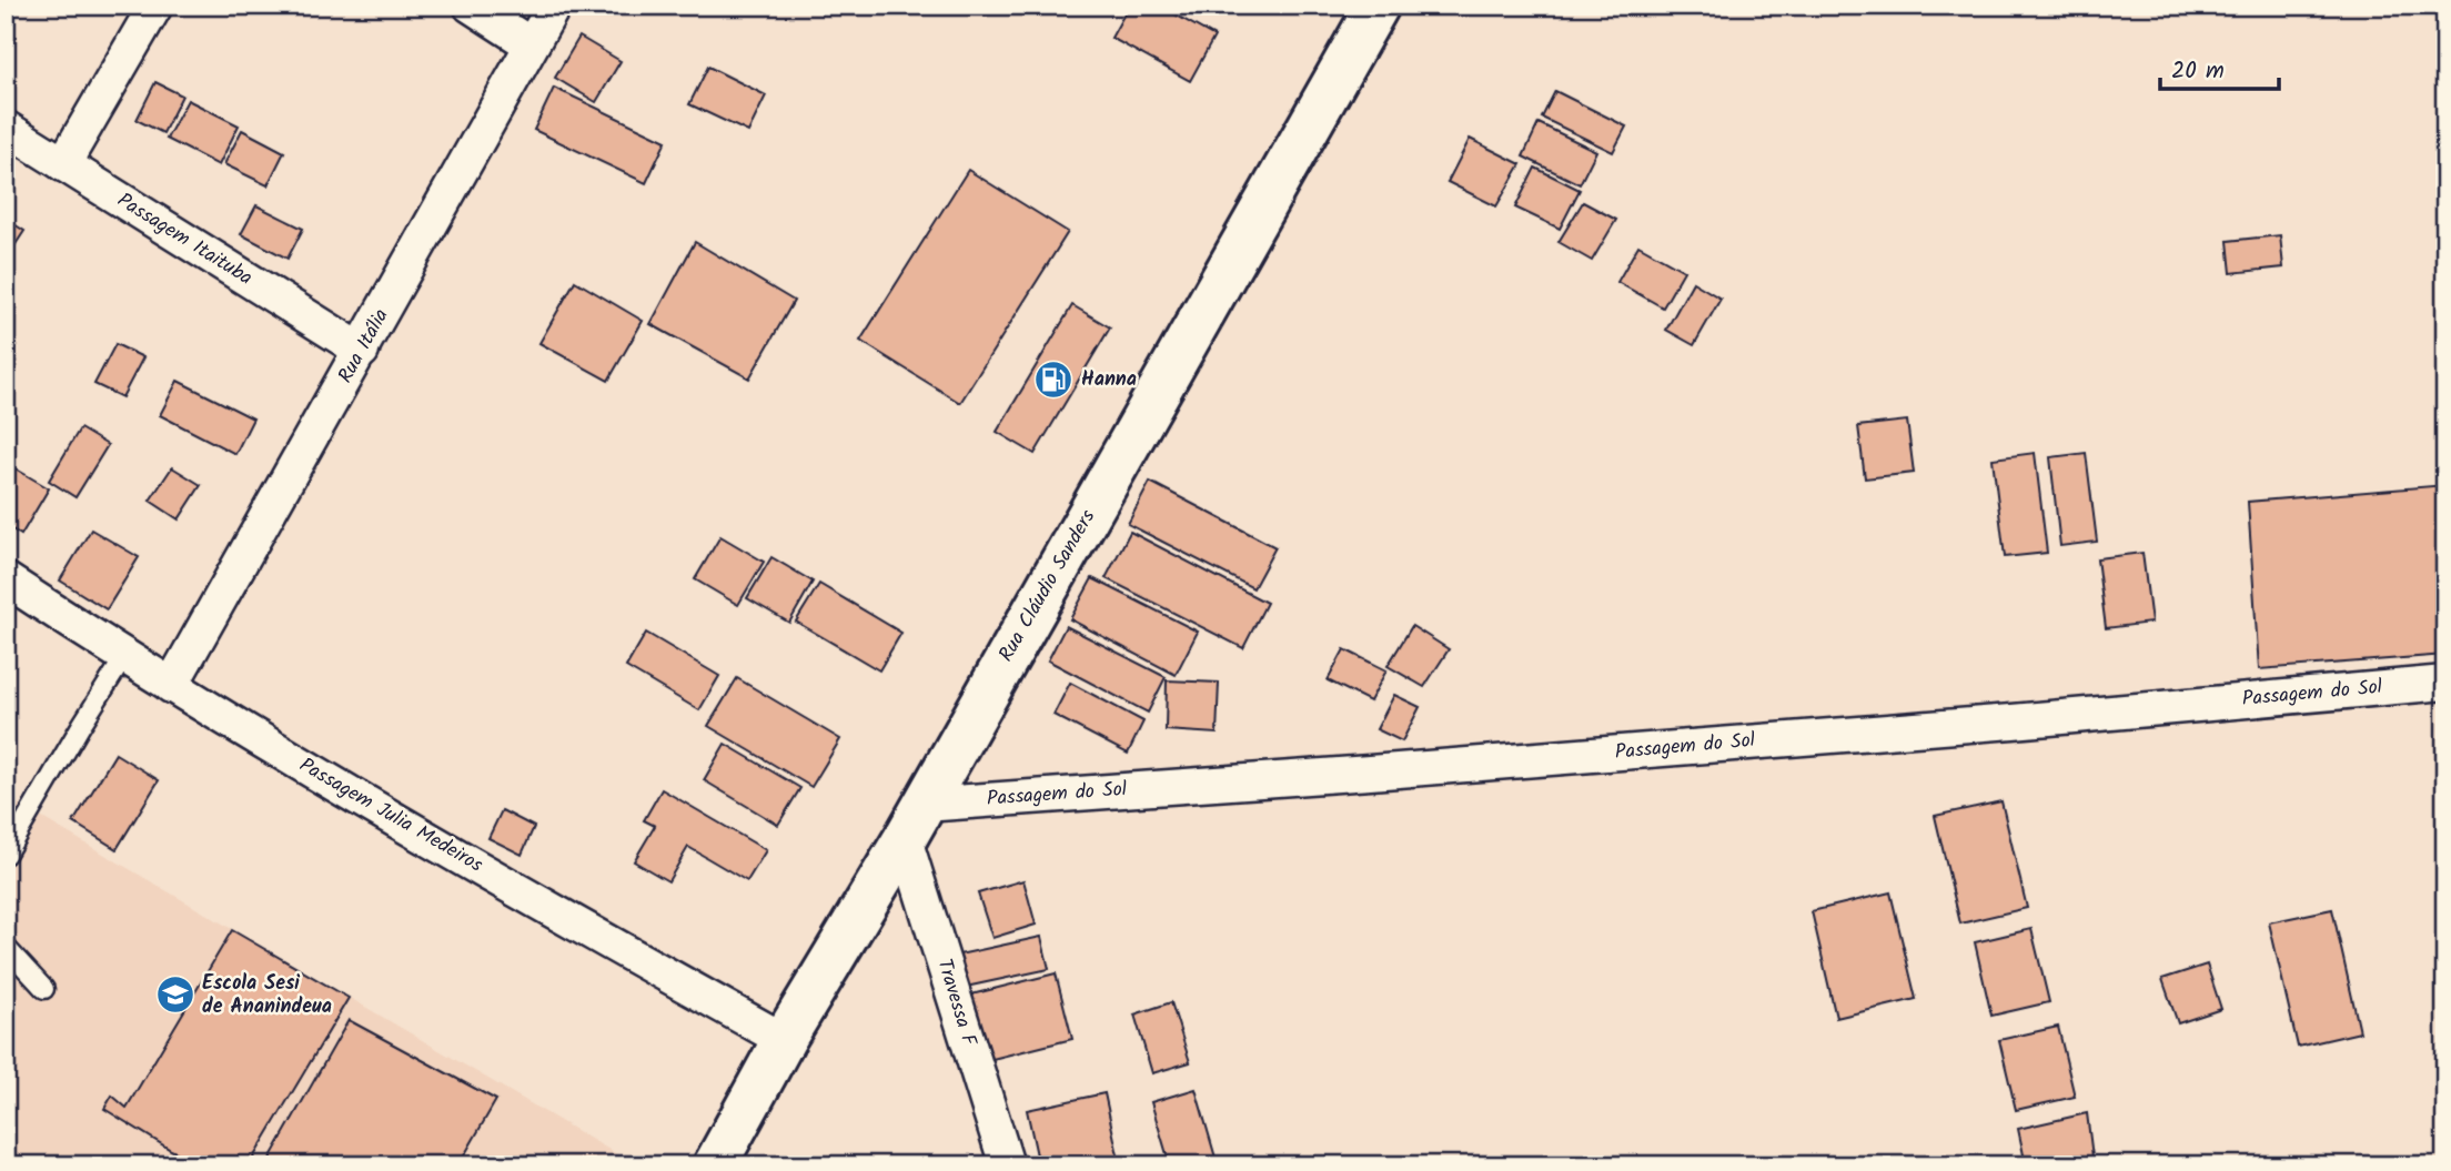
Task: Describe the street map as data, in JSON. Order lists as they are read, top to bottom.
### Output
{
  "streets": {
    "main road": ["Rua Cláudio Sanders"],
    "street": [
      "Passagem Itaituba",
      "Rua Itália",
      "Passagem do Sol",
      "Passagem Julia Medeiros",
      "Travessa F"
    ]
  },
  "crossings": [
    ["Passagem Itaituba", "Rua Itália"],
    ["Rua Itália", "Passagem Julia Medeiros"],
    ["Rua Cláudio Sanders", "Passagem do Sol"],
    ["Rua Cláudio Sanders", "Passagem Julia Medeiros"],
    ["Rua Cláudio Sanders", "Travessa F"],
    ["Passagem do Sol", "Travessa F"]
  ],
  "places": {
    "fuel station": ["Hanna"],
    "school or university": ["Escola Sesi de Ananindeua"]
  },
  "scale_bar": "20 m"
}
